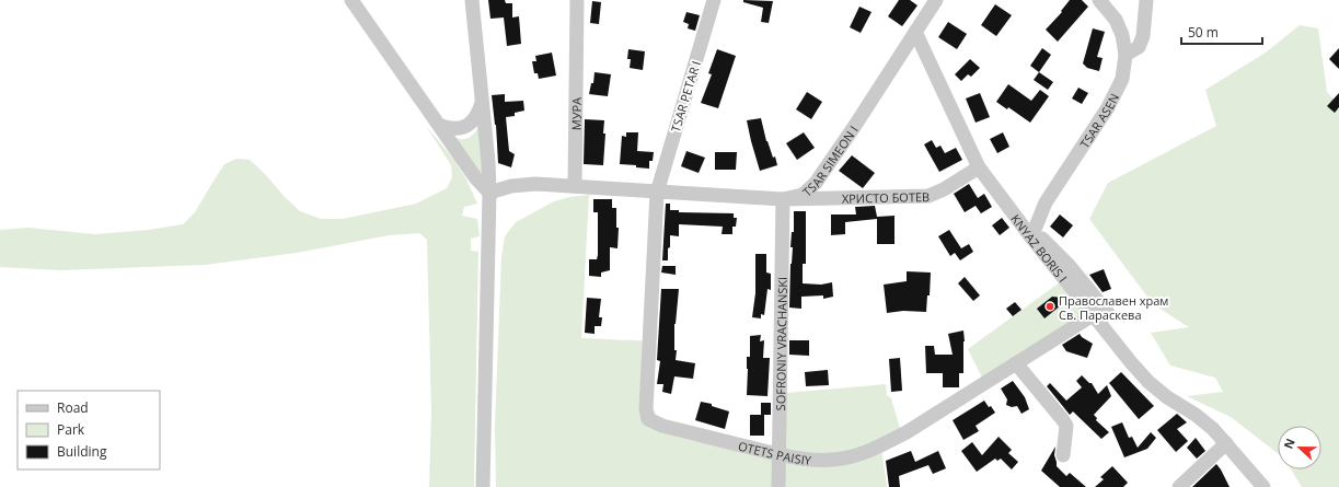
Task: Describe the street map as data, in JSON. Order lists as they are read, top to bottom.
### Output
{
  "streets": {
    "street": [
      "TSAR PETAR I",
      "МУРА",
      "TSAR ASEN",
      "TSAR SIMEON I",
      "ХРИСТО БОТЕВ",
      "KNYAZ BORIS I",
      "SOFRONIY VRACHANSKI",
      "OTETS PAISIY"
    ]
  },
  "crossings": [
    ["TSAR PETAR I", "TSAR SIMEON I"],
    ["TSAR PETAR I", "OTETS PAISIY"],
    ["МУРА", "TSAR SIMEON I"],
    ["TSAR ASEN", "KNYAZ BORIS I"],
    ["TSAR SIMEON I", "ХРИСТО БОТЕВ"],
    ["TSAR SIMEON I", "KNYAZ BORIS I"],
    ["TSAR SIMEON I", "SOFRONIY VRACHANSKI"],
    ["TSAR SIMEON I", "OTETS PAISIY"],
    ["ХРИСТО БОТЕВ", "KNYAZ BORIS I"],
    ["ХРИСТО БОТЕВ", "SOFRONIY VRACHANSKI"],
    ["KNYAZ BORIS I", "OTETS PAISIY"],
    ["SOFRONIY VRACHANSKI", "OTETS PAISIY"]
  ],
  "places": ["Православен храм Св. Параскева"],
  "legend": ["Road", "Park", "Building"],
  "scale_bar": "50 m",
  "north": "left"
}
